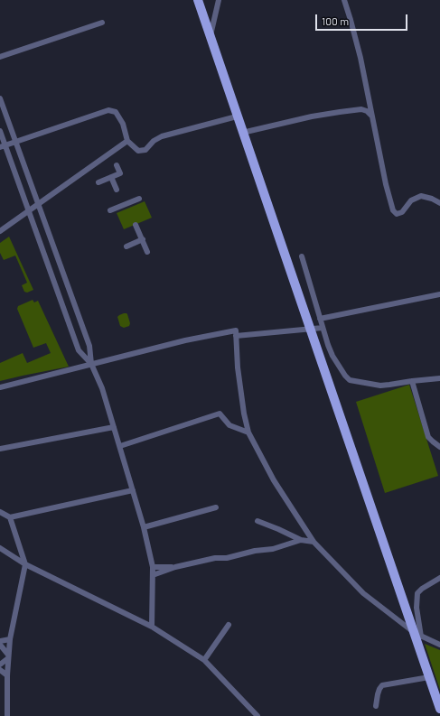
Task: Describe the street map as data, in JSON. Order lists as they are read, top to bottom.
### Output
{
  "scale_bar": "100 m"
}
